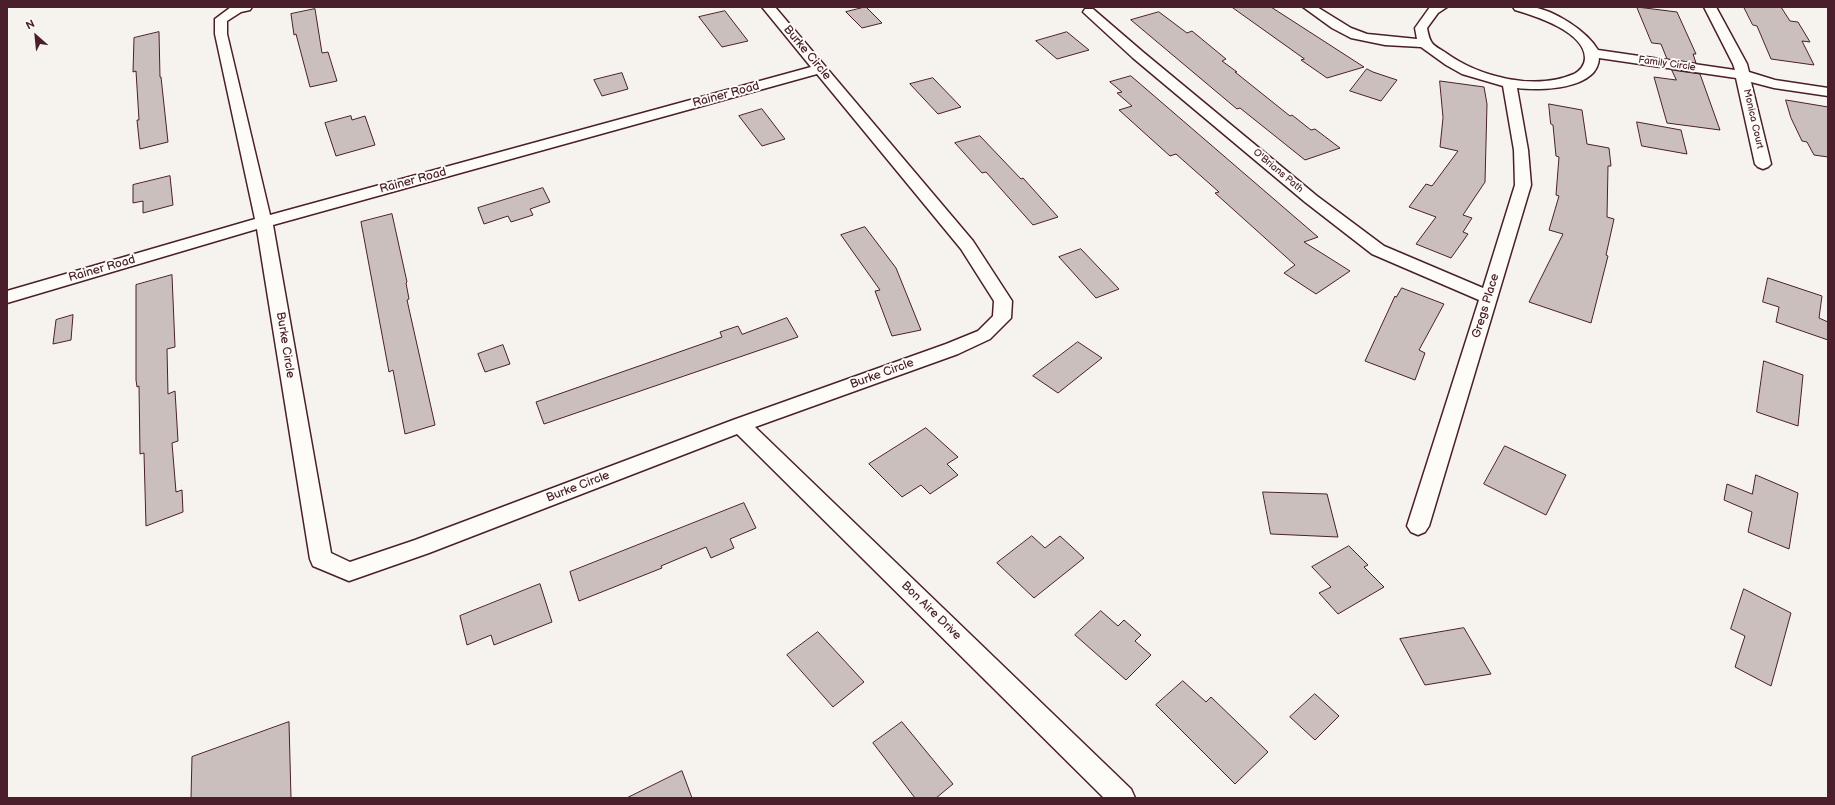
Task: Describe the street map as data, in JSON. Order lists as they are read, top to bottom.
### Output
{
  "streets": {
    "street": [
      "Burke Circle",
      "Family Circle",
      "Rainer Road",
      "Monica Court",
      "O'Brians Path",
      "Gregs Place",
      "Bon Aire Drive"
    ]
  },
  "crossings": [
    ["Burke Circle", "Rainer Road"],
    ["Burke Circle", "Bon Aire Drive"],
    ["Family Circle", "Monica Court"],
    ["O'Brians Path", "Gregs Place"]
  ],
  "north": "top left"
}
